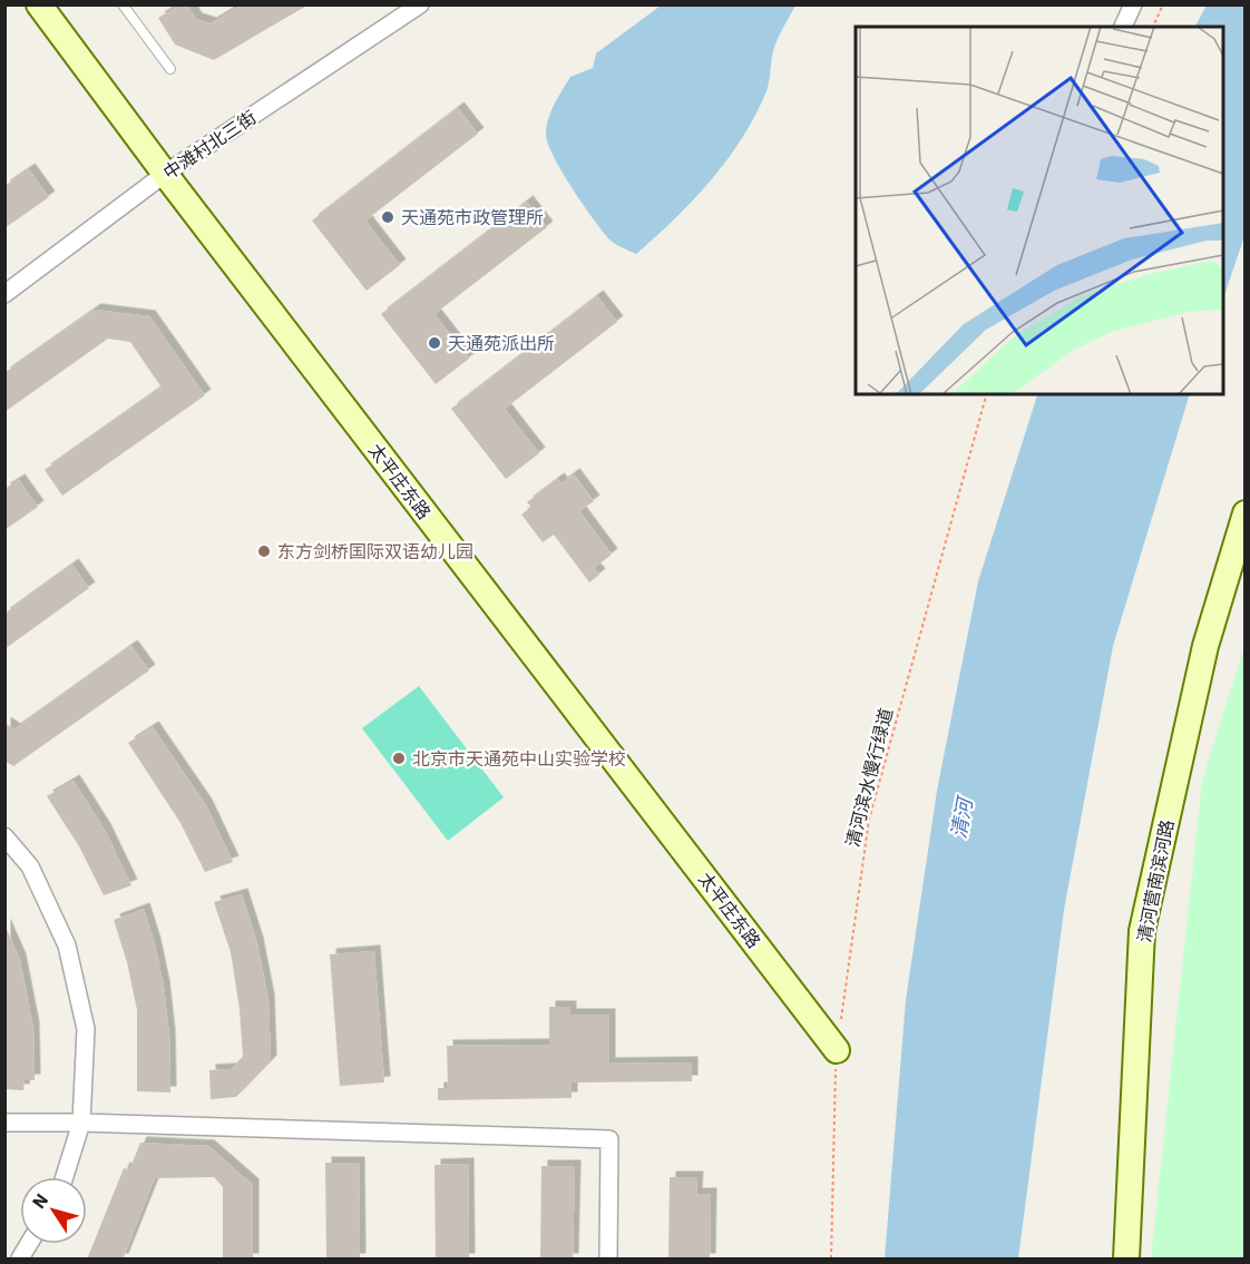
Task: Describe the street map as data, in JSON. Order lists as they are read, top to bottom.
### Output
{
  "streets": {
    "street": ["中滩村北三街", "太平庄东路", "清河营南滨河路"],
    "path": ["清河滨水慢行绿道"]
  },
  "crossings": [
    ["中滩村北三街", "太平庄东路"],
    ["太平庄东路", "清河滨水慢行绿道"]
  ],
  "water": ["清河"],
  "places": [
    "天通苑市政管理所",
    "天通苑派出所",
    "东方剑桥国际双语幼儿园",
    "北京市天通苑中山实验学校"
  ],
  "north": "top left"
}
